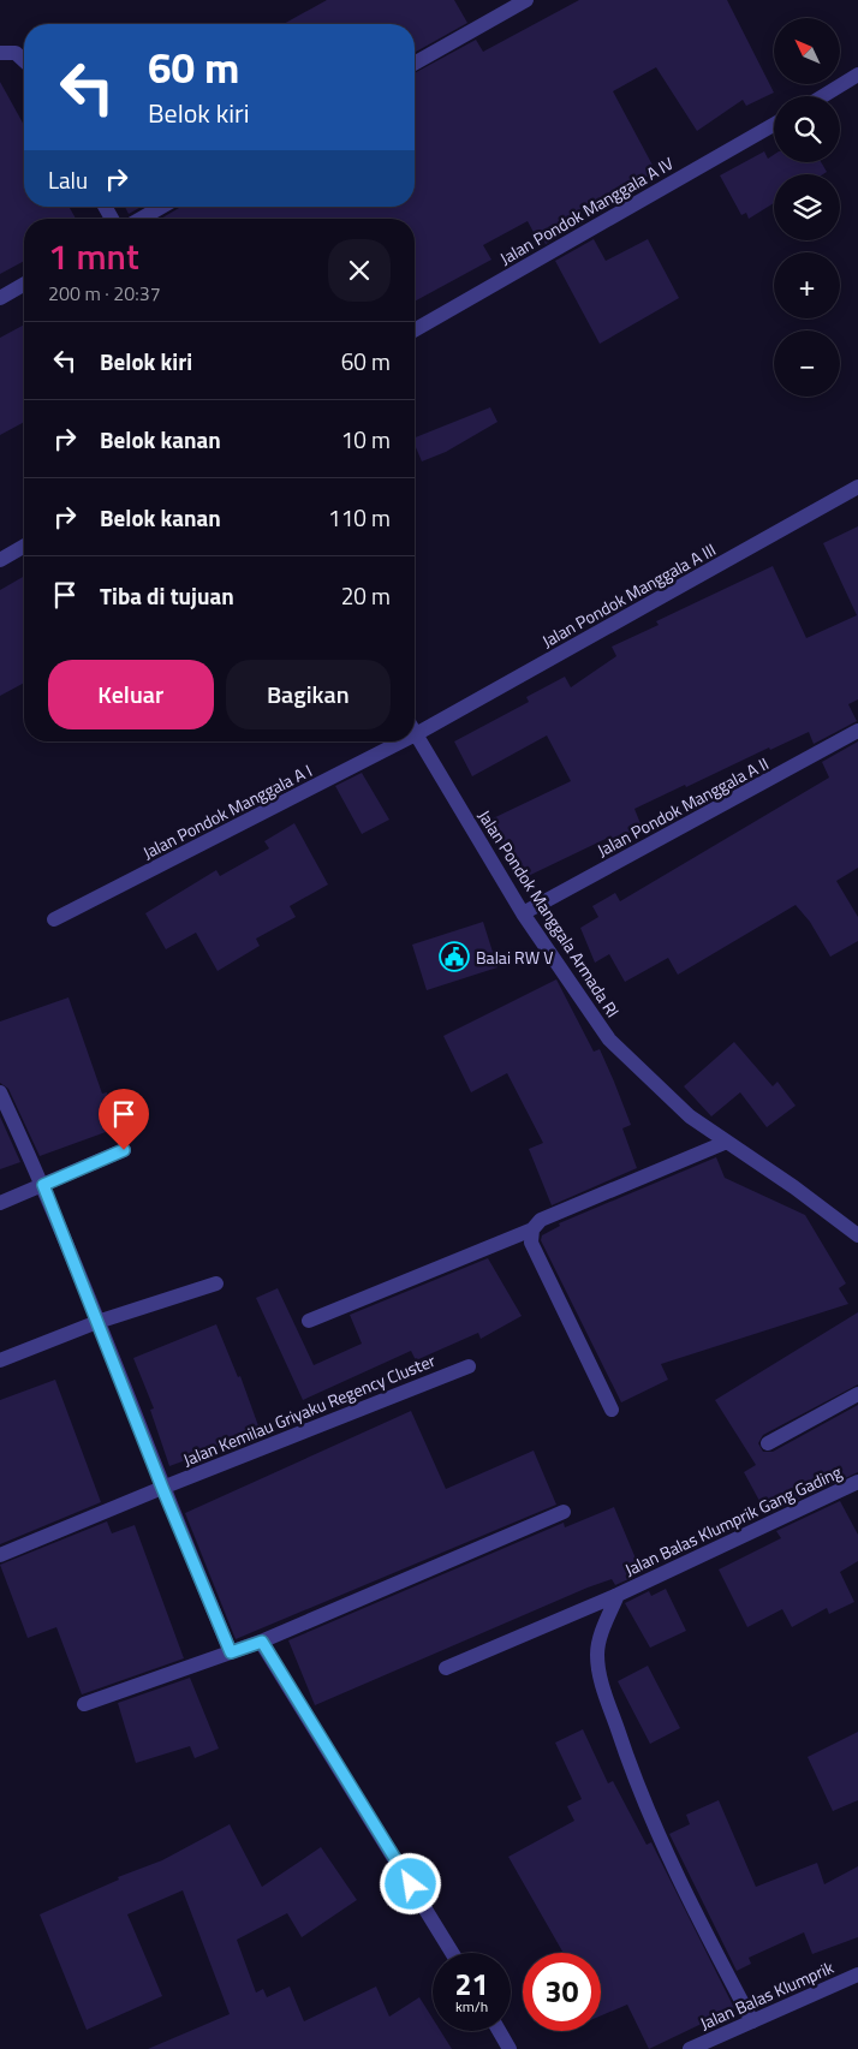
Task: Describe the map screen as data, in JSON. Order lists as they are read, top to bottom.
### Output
{
  "streets": {
    "street": [
      "Jalan Pondok Manggala A IV",
      "Jalan Pondok Manggala A III",
      "Jalan Pondok Manggala A II",
      "Jalan Pondok Manggala A I",
      "Jalan Pondok Manggala Armada RI",
      "Jalan Kemilau Griyaku Regency Cluster",
      "Jalan Balas Klumprik Gang Gading",
      "Jalan Balas Klumprik"
    ]
  },
  "crossings": [
    ["Jalan Pondok Manggala A III", "Jalan Pondok Manggala Armada RI"],
    ["Jalan Pondok Manggala A II", "Jalan Pondok Manggala Armada RI"],
    ["Jalan Balas Klumprik Gang Gading", "Jalan Balas Klumprik"]
  ],
  "places": {
    "public building": ["Balai RW V"]
  },
  "north": "top left",
  "page": {
    "map_buttons": ["+", "−"],
    "turn": ["60 m", "Belok kiri"],
    "then": "Lalu",
    "heading": ["1 mnt", "200 m · 20:37"],
    "list": [
      {
        "name": "Belok kiri",
        "value": "60 m"
      },
      {
        "name": "Belok kanan",
        "value": "10 m"
      },
      {
        "name": "Belok kanan",
        "value": "110 m"
      },
      {
        "name": "Tiba di tujuan",
        "value": "20 m"
      }
    ],
    "buttons": ["Keluar", "Bagikan"],
    "speed": "21 km/h",
    "limit": "30"
  }
}
